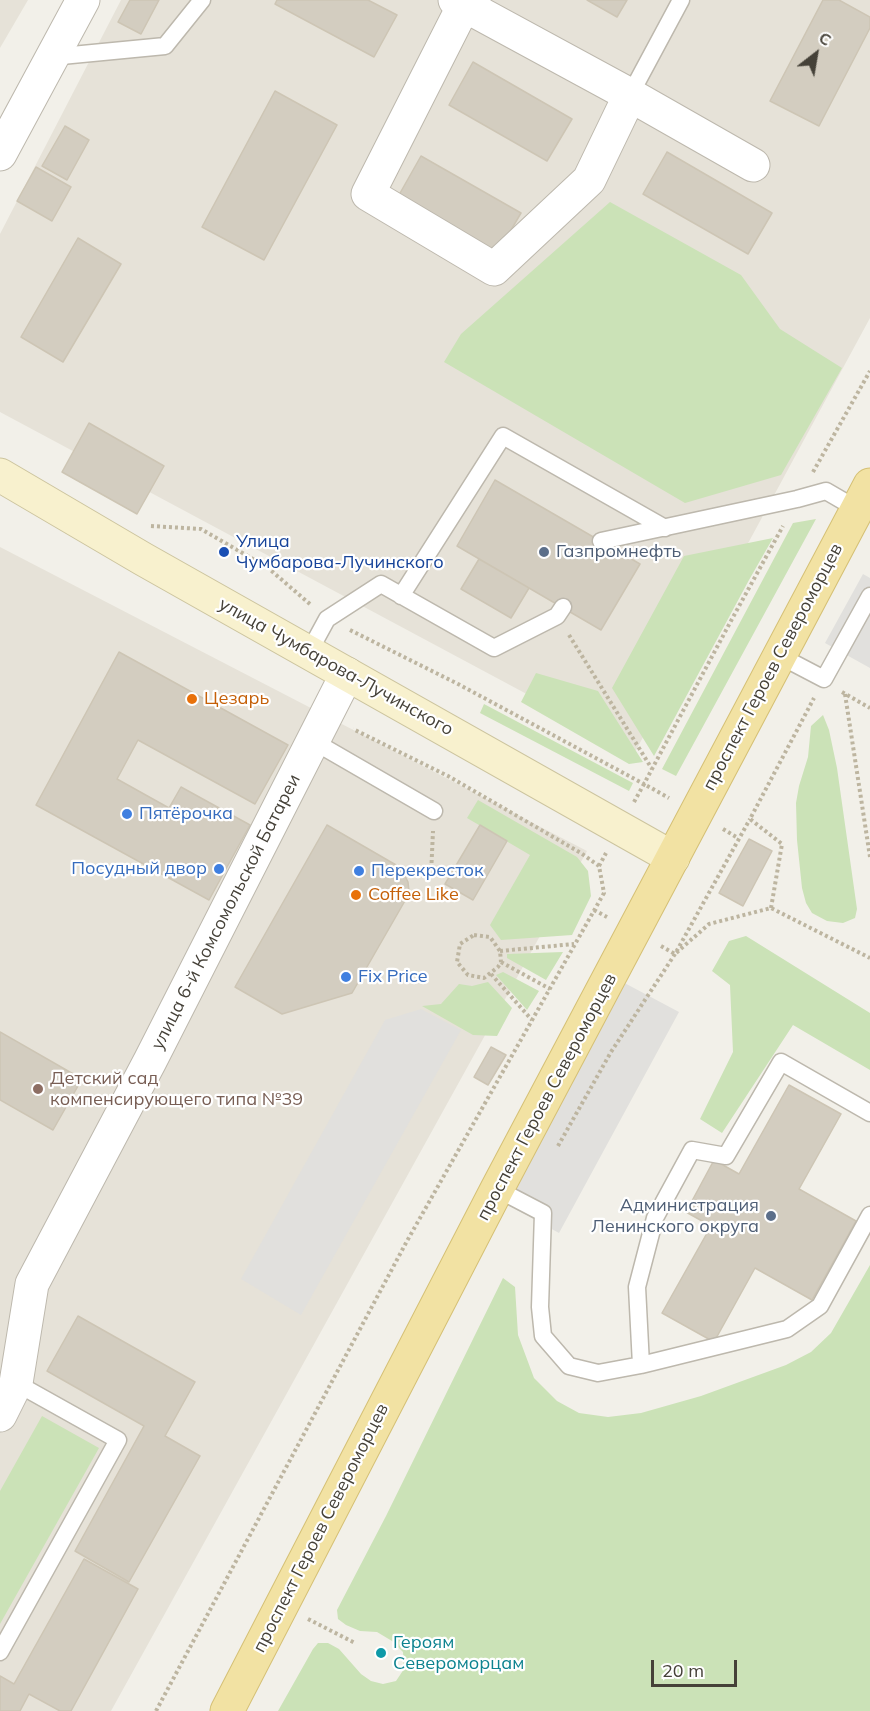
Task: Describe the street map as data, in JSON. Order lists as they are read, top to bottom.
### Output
{
  "streets": {
    "main road": ["проспект Героев Североморцев"],
    "street": ["улица Чумбарова-Лучинского", "улица 6-й Комсомольской Батареи"]
  },
  "crossings": [
    ["улица Чумбарова-Лучинского", "проспект Героев Североморцев"],
    ["улица Чумбарова-Лучинского", "улица 6-й Комсомольской Батареи"]
  ],
  "places": [
    "Улица Чумбарова-Лучинского",
    "Газпромнефть",
    "Цезарь",
    "Пятёрочка",
    "Посудный двор",
    "Перекресток",
    "Coffee Like",
    "Fix Price",
    "Детский сад компенсирующего типа №39",
    "Администрация Ленинского округа",
    "Героям Cевероморцам"
  ],
  "scale_bar": "20 m",
  "north": "top right"
}
